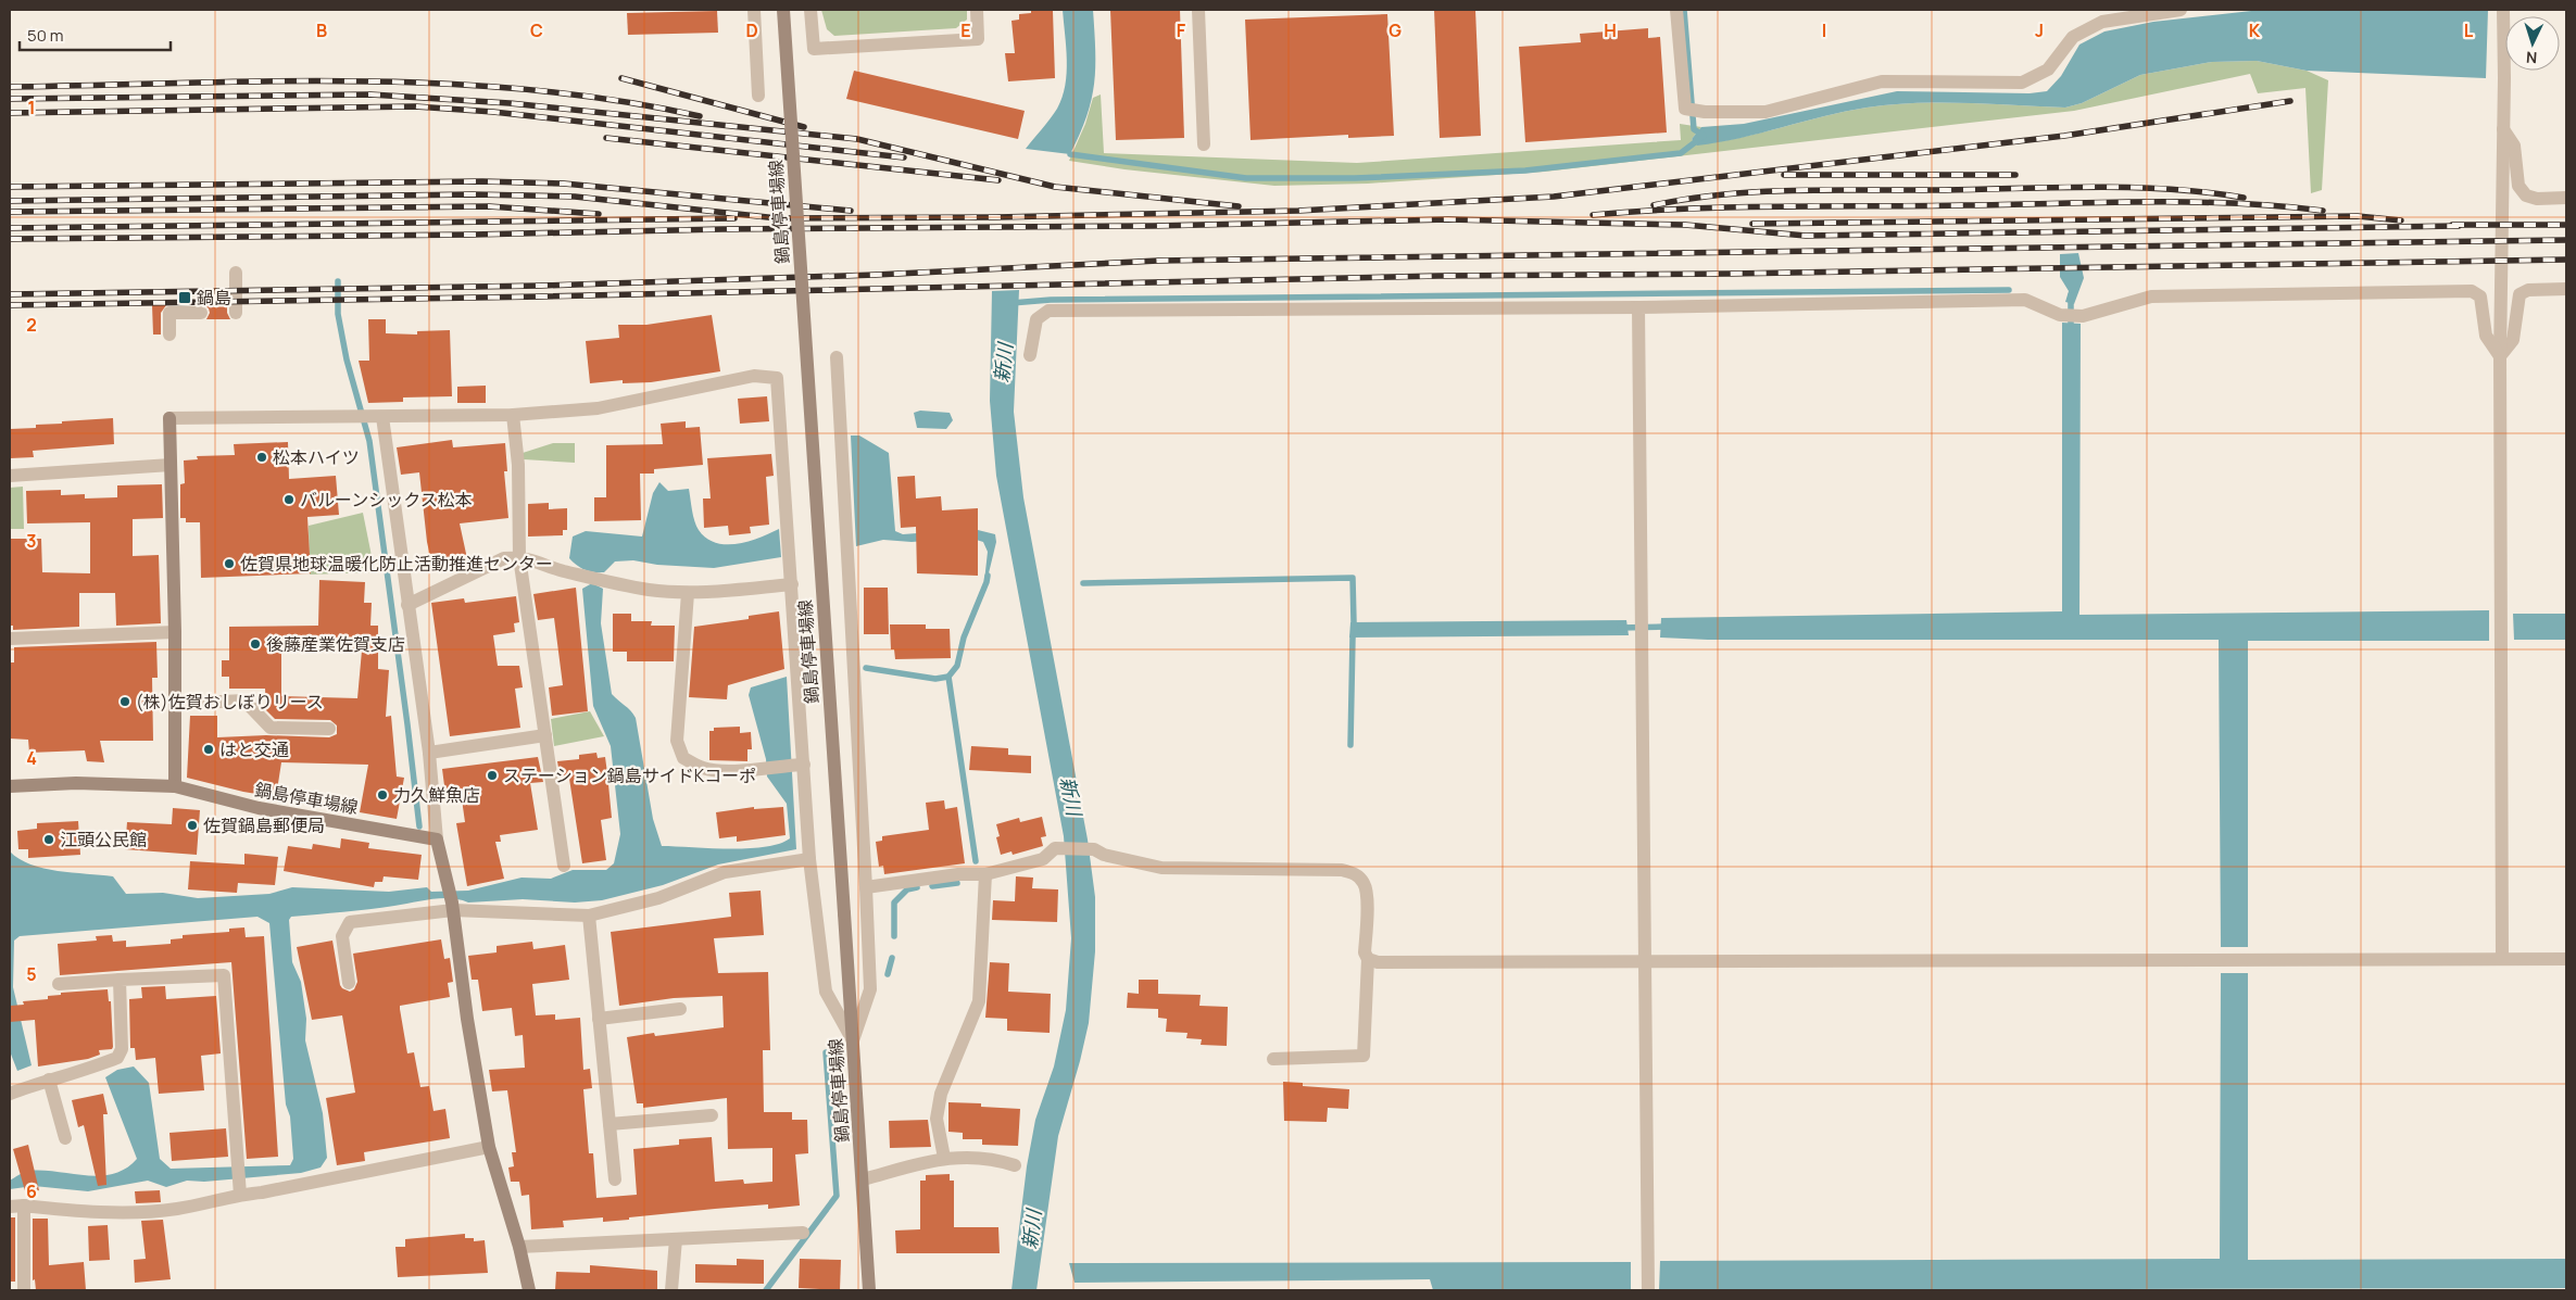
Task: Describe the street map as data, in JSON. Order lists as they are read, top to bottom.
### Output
{
  "streets": {
    "main road": ["鍋島停車場線"]
  },
  "water": ["新川"],
  "places": {
    "transit": ["鍋島"],
    "other": [
      "松本ハイツ",
      "バルーンシックス松本",
      "佐賀県地球温暖化防止活動推進センター",
      "後藤産業佐賀支店",
      "(株)佐賀おしぼりリース",
      "はと交通",
      "ステーション鍋島サイドKコーポ",
      "力久鮮魚店",
      "佐賀鍋島郵便局",
      "江頭公民館"
    ]
  },
  "scale_bar": "50 m",
  "north": "bottom",
  "grid": {
    "columns": [
      "B",
      "C",
      "D",
      "E",
      "F",
      "G",
      "H",
      "I",
      "J",
      "K",
      "L"
    ],
    "rows": [
      "1",
      "2",
      "3",
      "4",
      "5",
      "6"
    ]
  }
}
